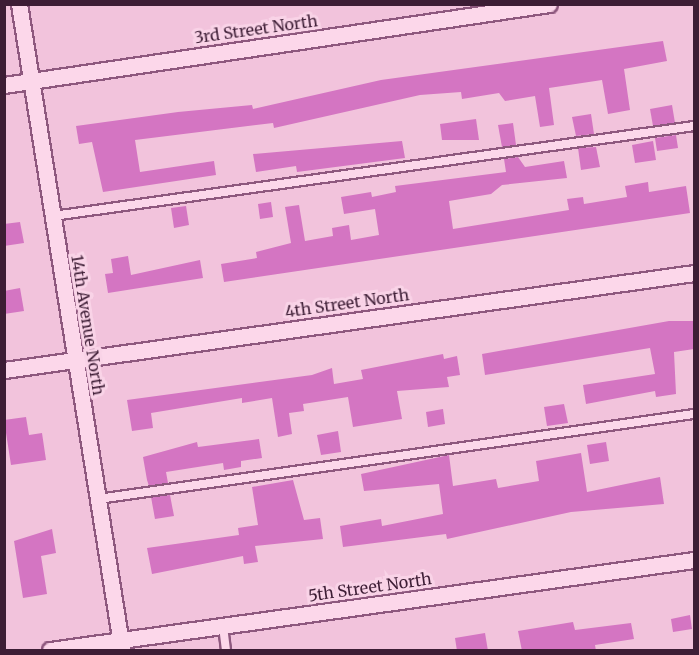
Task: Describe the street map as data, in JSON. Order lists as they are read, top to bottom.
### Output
{
  "streets": {
    "street": [
      "3rd Street North",
      "4th Street North",
      "14th Avenue North",
      "5th Street North"
    ]
  },
  "crossings": [
    ["3rd Street North", "14th Avenue North"],
    ["4th Street North", "14th Avenue North"],
    ["14th Avenue North", "5th Street North"]
  ]
}
